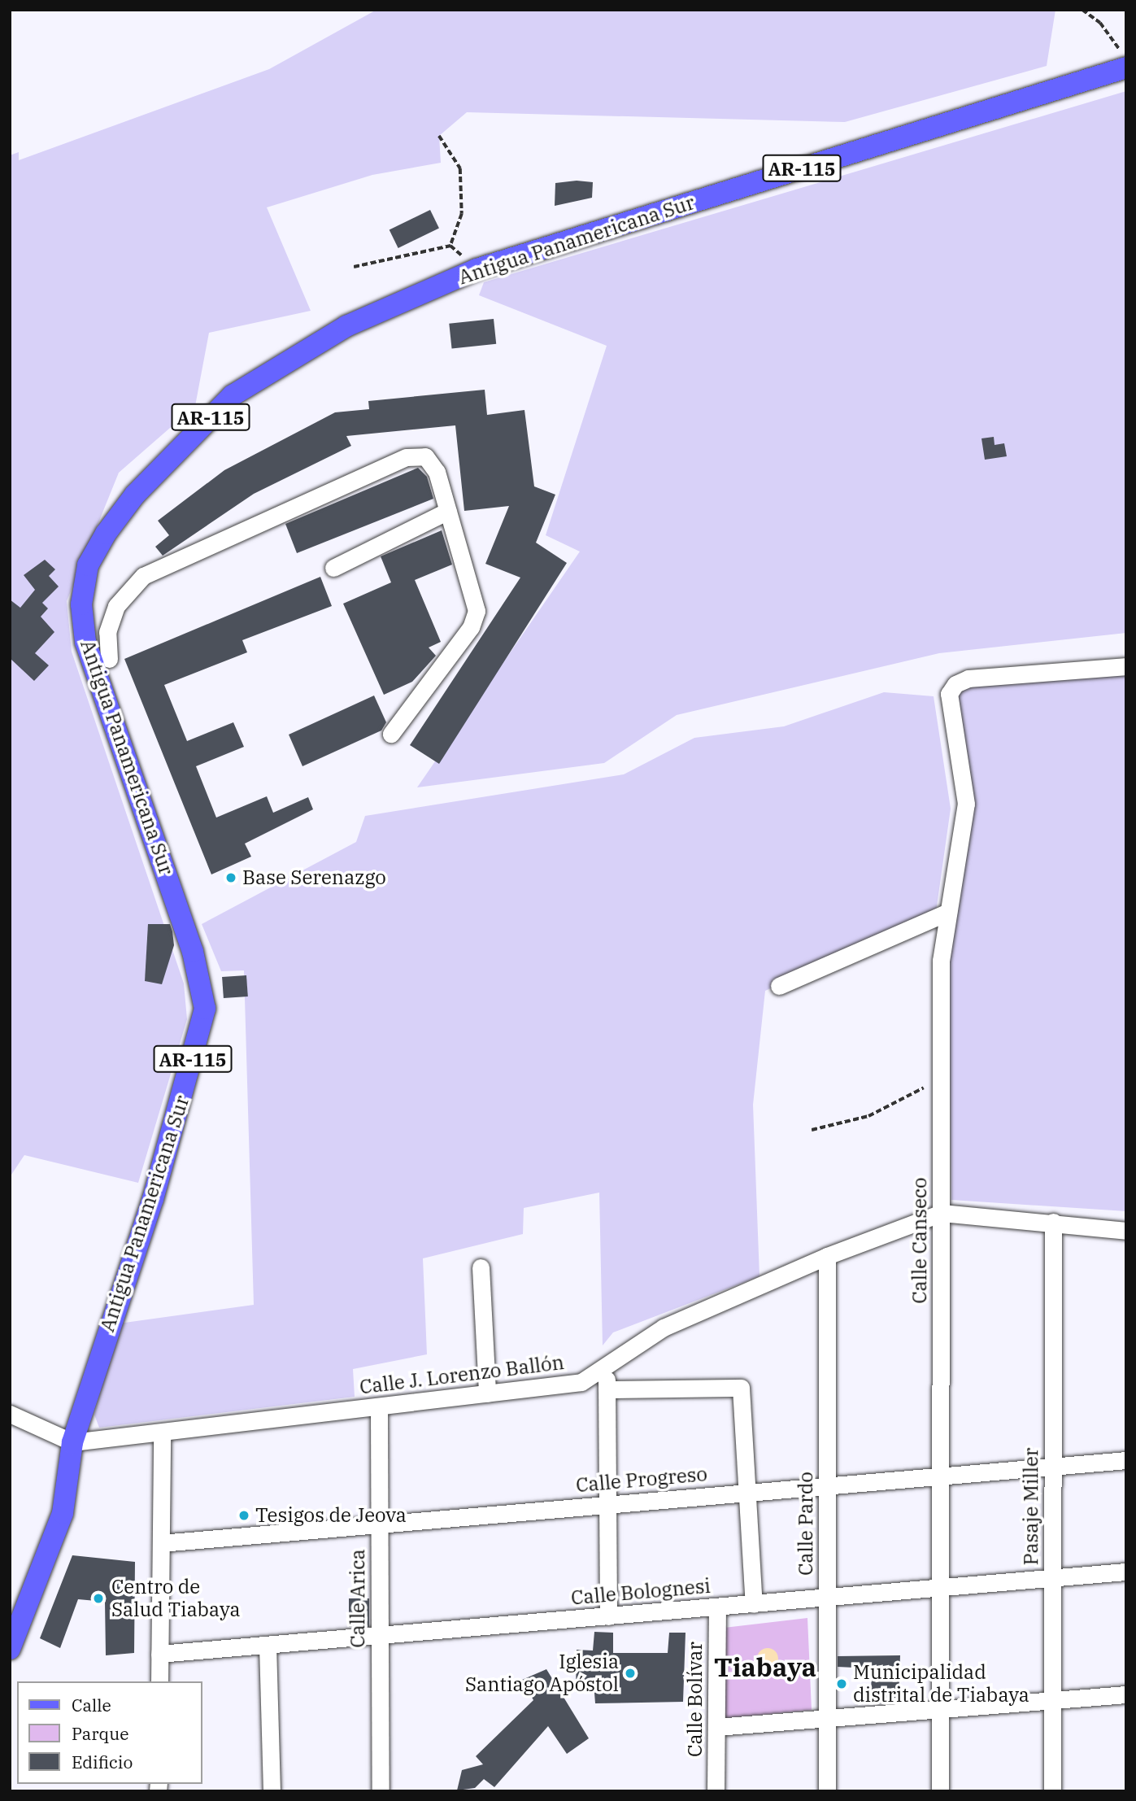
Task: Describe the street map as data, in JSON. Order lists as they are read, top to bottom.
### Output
{
  "streets": {
    "main road": ["AR-115", "Antigua Panamericana Sur"],
    "street": [
      "Calle Canseco",
      "Calle J. Lorenzo Ballón",
      "Calle Progreso",
      "Pasaje Miller",
      "Calle Pardo",
      "Calle Bolognesi",
      "Calle Arica",
      "Calle Bolívar"
    ]
  },
  "crossings": [
    ["Antigua Panamericana Sur", "Calle J. Lorenzo Ballón"],
    ["Calle Canseco", "Calle J. Lorenzo Ballón"],
    ["Calle Canseco", "Calle Progreso"],
    ["Calle Canseco", "Calle Bolognesi"],
    ["Calle J. Lorenzo Ballón", "Pasaje Miller"],
    ["Calle J. Lorenzo Ballón", "Calle Pardo"],
    ["Calle J. Lorenzo Ballón", "Calle Arica"],
    ["Calle Progreso", "Pasaje Miller"],
    ["Calle Progreso", "Calle Pardo"],
    ["Calle Progreso", "Calle Arica"],
    ["Pasaje Miller", "Calle Bolognesi"],
    ["Calle Pardo", "Calle Bolognesi"],
    ["Calle Bolognesi", "Calle Arica"],
    ["Calle Bolognesi", "Calle Bolívar"]
  ],
  "districts": ["Tiabaya"],
  "places": [
    "Base Serenazgo",
    "Tesigos de Jeova",
    "Centro de Salud Tiabaya",
    "Iglesia Santiago Apóstol",
    "Municipalidad distrital de Tiabaya"
  ],
  "legend": ["Calle", "Parque", "Edificio"]
}
